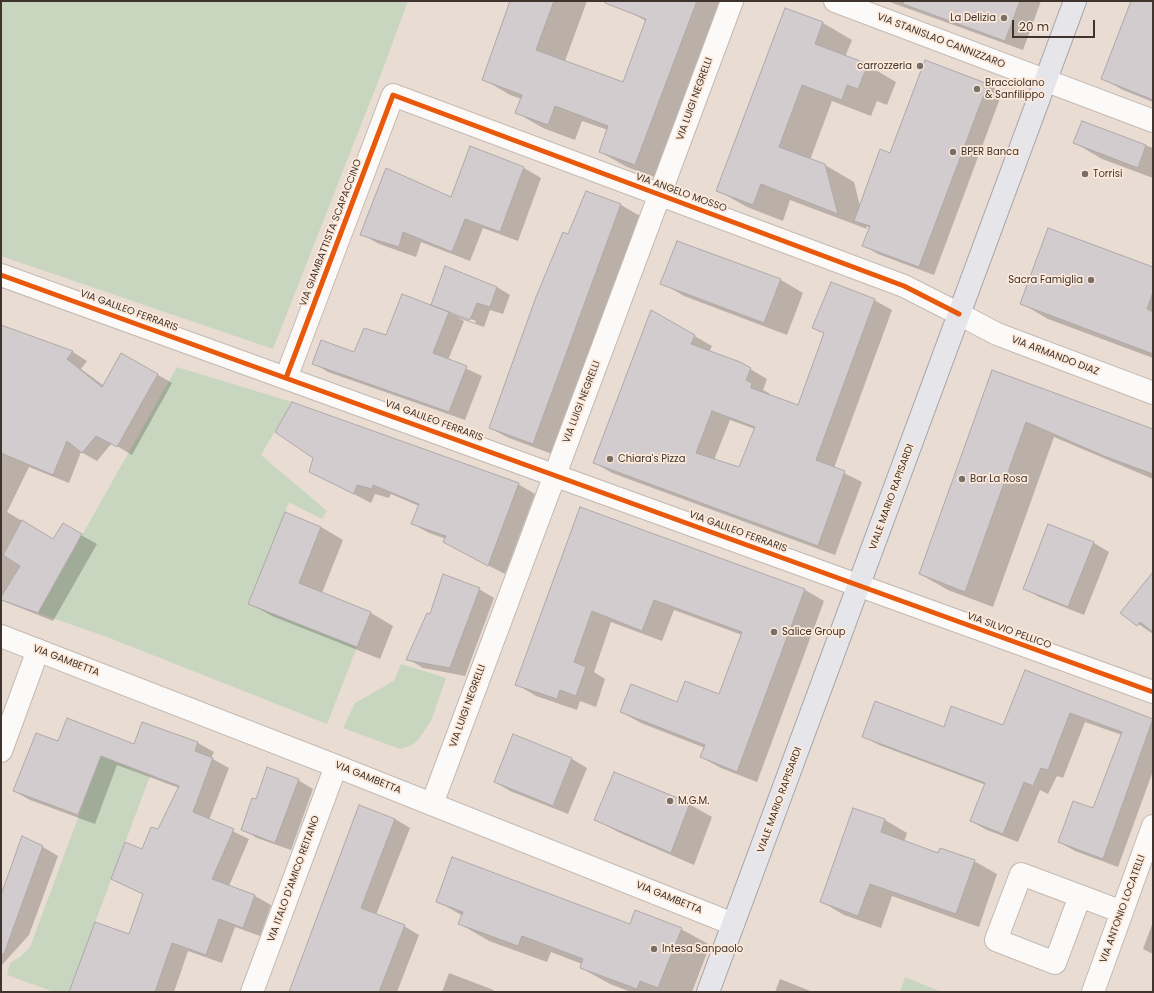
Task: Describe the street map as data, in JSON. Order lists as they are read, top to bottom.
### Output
{
  "streets": {
    "main road": ["VIALE MARIO RAPISARDI"],
    "street": [
      "VIA STANISLAO CANNIZZARO",
      "VIA LUIGI NEGRELLI",
      "VIA ANGELO MOSSO",
      "VIA GIAMBATTISTA SCAPACCINO",
      "VIA GALILEO FERRARIS",
      "VIA ARMANDO DIAZ",
      "VIA SILVIO PELLICO",
      "VIA GAMBETTA",
      "VIA ITALO D'AMICO REITANO",
      "VIA ANTONIO LOCATELLI"
    ]
  },
  "crossings": [
    ["VIA STANISLAO CANNIZZARO", "VIALE MARIO RAPISARDI"],
    ["VIA LUIGI NEGRELLI", "VIA ANGELO MOSSO"],
    ["VIA LUIGI NEGRELLI", "VIA GALILEO FERRARIS"],
    ["VIA LUIGI NEGRELLI", "VIA GAMBETTA"],
    ["VIA ANGELO MOSSO", "VIA GIAMBATTISTA SCAPACCINO"],
    ["VIA ANGELO MOSSO", "VIA ARMANDO DIAZ"],
    ["VIA ANGELO MOSSO", "VIALE MARIO RAPISARDI"],
    ["VIA GIAMBATTISTA SCAPACCINO", "VIA GALILEO FERRARIS"],
    ["VIA GALILEO FERRARIS", "VIALE MARIO RAPISARDI"],
    ["VIA GALILEO FERRARIS", "VIA SILVIO PELLICO"],
    ["VIA ARMANDO DIAZ", "VIALE MARIO RAPISARDI"],
    ["VIALE MARIO RAPISARDI", "VIA SILVIO PELLICO"],
    ["VIALE MARIO RAPISARDI", "VIA GAMBETTA"],
    ["VIA GAMBETTA", "VIA ITALO D'AMICO REITANO"]
  ],
  "places": [
    "La Delizia",
    "carrozzeria",
    "Bracciolano & Sanfilippo",
    "BPER Banca",
    "Torrisi",
    "Sacra Famiglia",
    "Chiara's Pizza",
    "Bar La Rosa",
    "Salice Group",
    "M.G.M.",
    "Intesa Sanpaolo"
  ],
  "scale_bar": "20 m"
}
